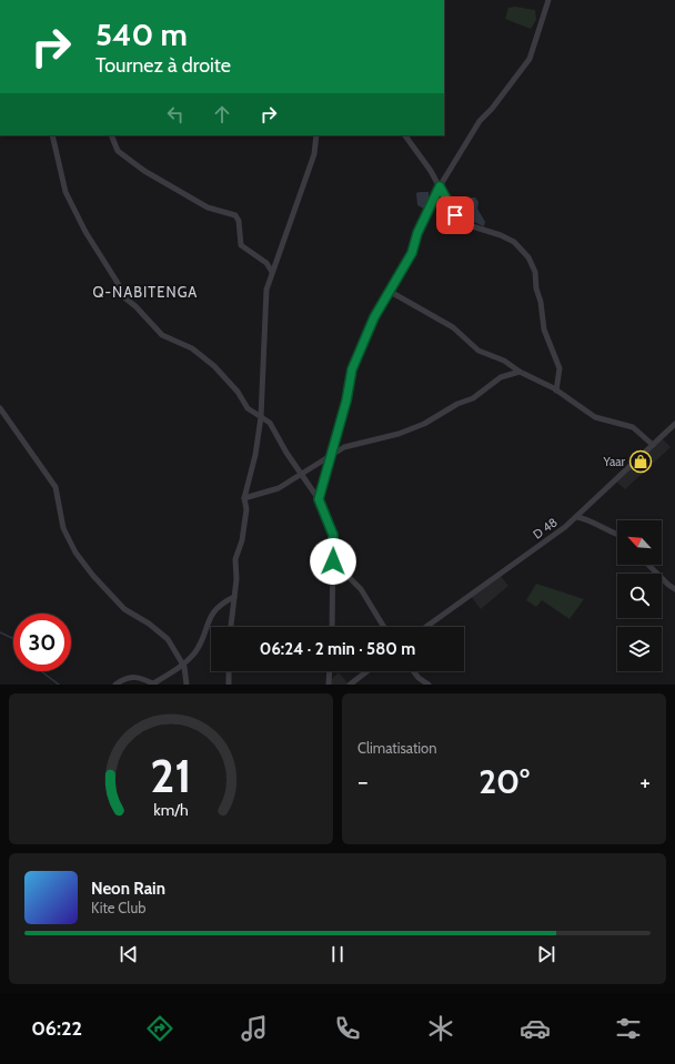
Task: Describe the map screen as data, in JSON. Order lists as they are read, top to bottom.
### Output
{
  "streets": {
    "street": ["D 48"]
  },
  "districts": ["Q-NABITENGA"],
  "places": {
    "shop": ["Yaar"]
  },
  "north": "top left",
  "page": {
    "turn": ["540 m", "Tournez à droite"],
    "limit": "30",
    "trip": "06:24 · 2 min · 580 m",
    "tile": "Climatisation",
    "heat": ["−", "20°", "+"],
    "song": ["Neon Rain", "Kite Club"],
    "tabs": "06:22",
    "gauge": ["21", "km/h"]
  }
}
